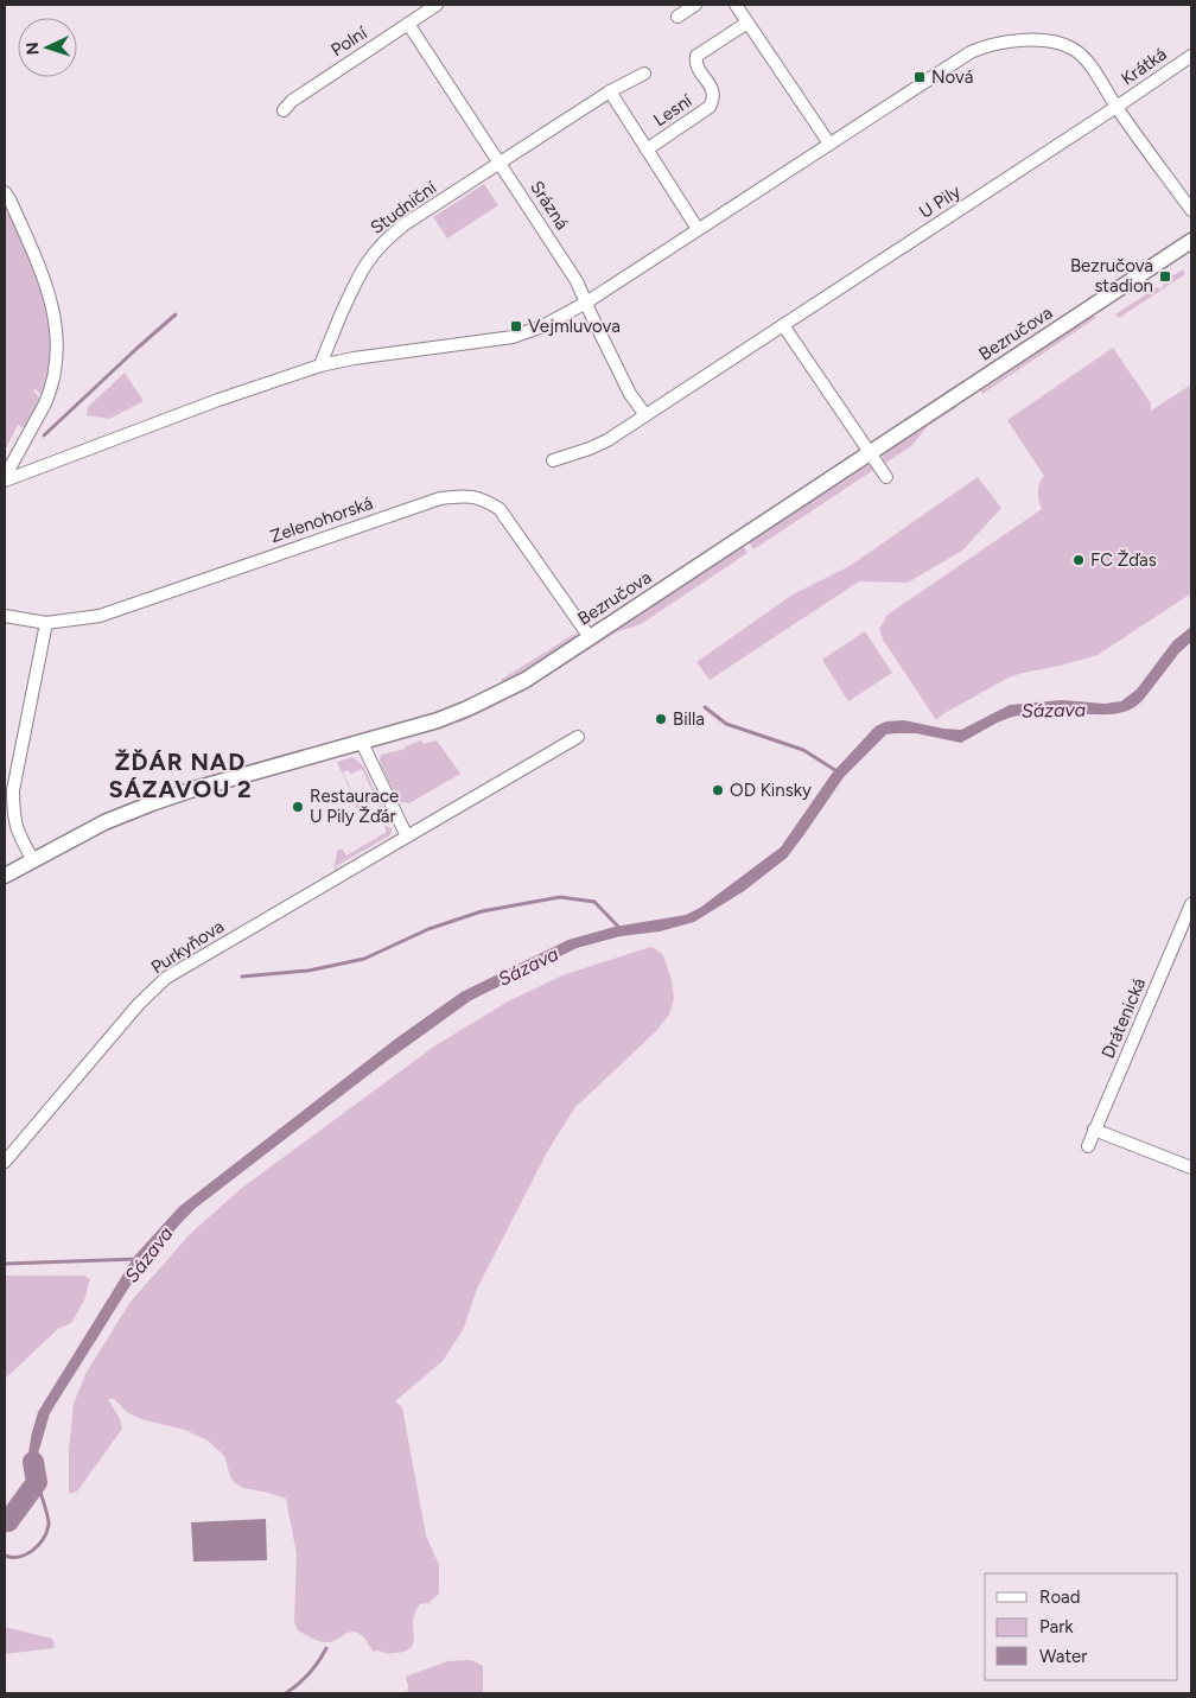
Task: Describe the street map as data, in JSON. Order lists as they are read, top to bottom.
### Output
{
  "streets": {
    "main road": ["Bezručova"],
    "street": [
      "Polní",
      "Krátká",
      "Lesní",
      "U Pily",
      "Srázná",
      "Studniční",
      "Zelenohorská",
      "Purkyňova",
      "Drátenická"
    ]
  },
  "crossings": [
    ["Polní", "Srázná"],
    ["Krátká", "U Pily"],
    ["U Pily", "Srázná"],
    ["Srázná", "Studniční"],
    ["Bezručova", "Zelenohorská"]
  ],
  "districts": ["ŽĎÁR NAD SÁZAVOU 2"],
  "water": ["Sázava"],
  "places": {
    "transit": ["Nová", "Bezručova stadion", "Vejmluvova"],
    "other": [
      "FC Žďas",
      "Billa",
      "OD Kinsky",
      "Restaurace U Pily Žďár"
    ]
  },
  "legend": ["Road", "Park", "Water"],
  "north": "left"
}
